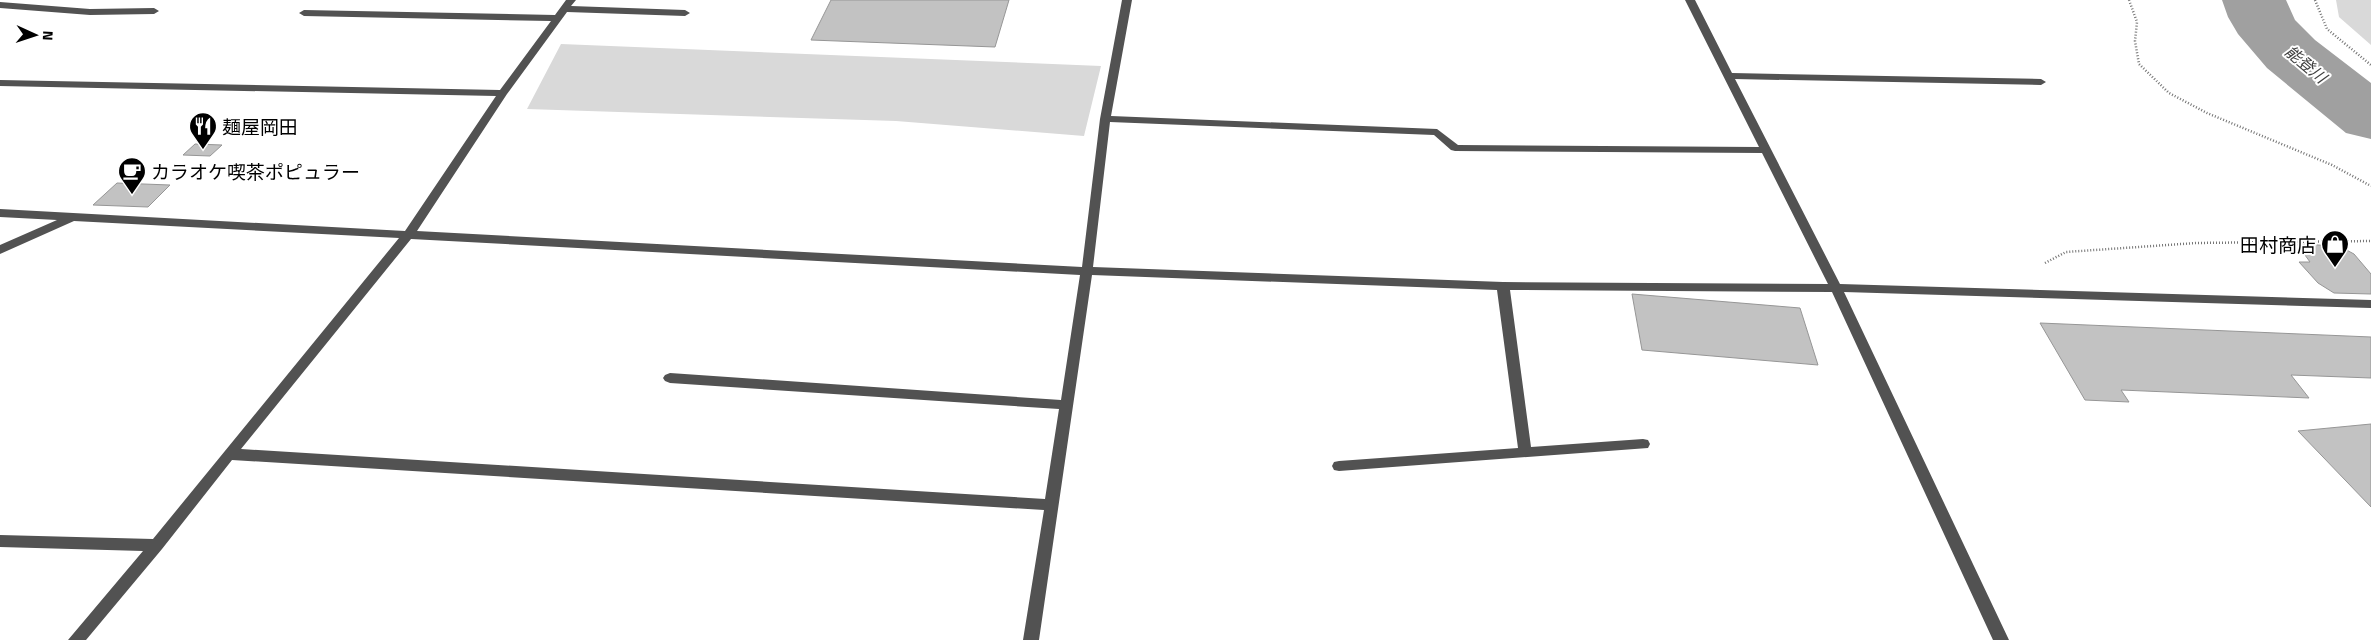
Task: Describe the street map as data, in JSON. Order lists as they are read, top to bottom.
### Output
{
  "water": ["能登川"],
  "places": {
    "restaurant": ["麺屋岡田"],
    "cafe": ["カラオケ喫茶ポピュラー"],
    "shop": ["田村商店"]
  },
  "north": "right"
}
